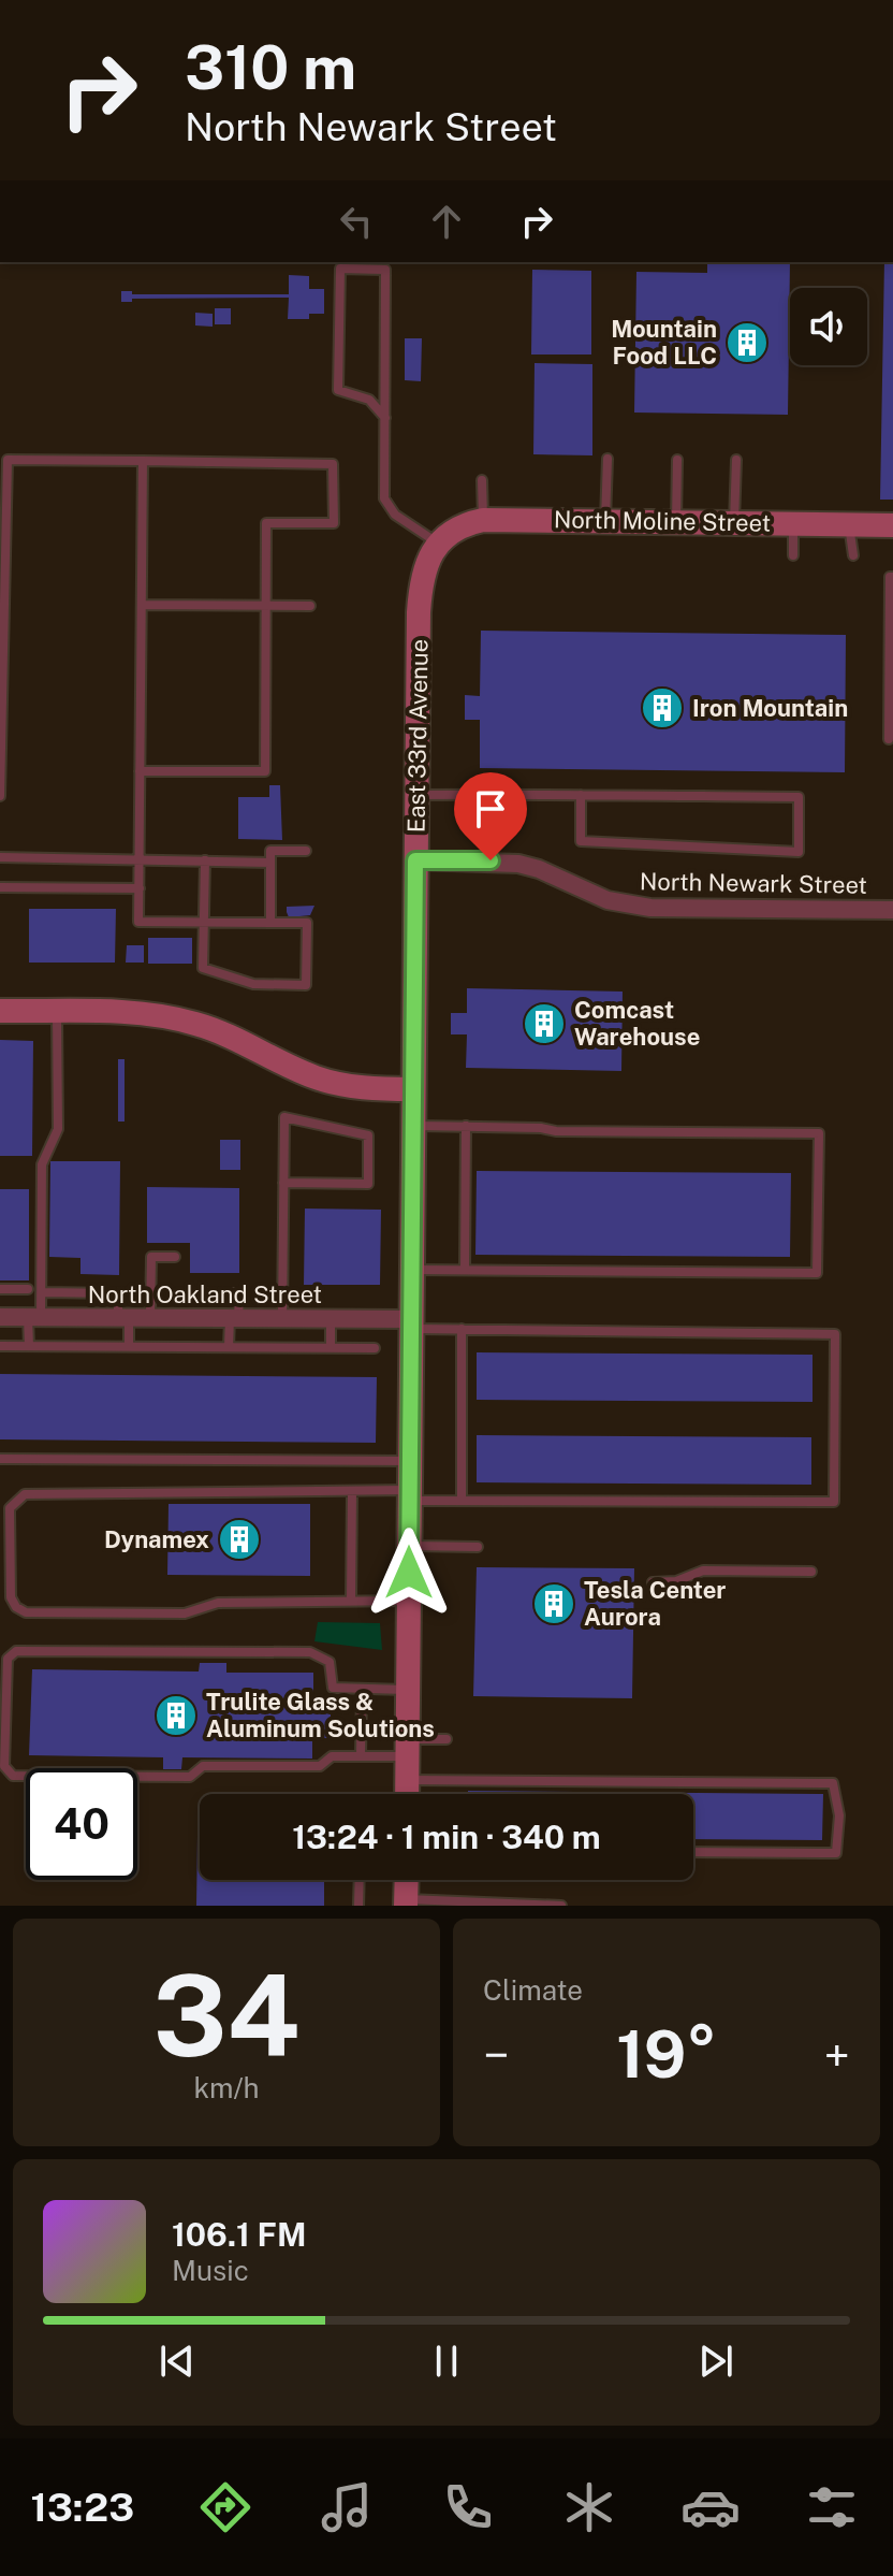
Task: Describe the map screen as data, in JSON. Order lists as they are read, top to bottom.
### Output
{
  "streets": {
    "street": [
      "North Moline Street",
      "East 33rd Avenue",
      "North Newark Street",
      "North Oakland Street"
    ]
  },
  "crossings": [
    ["North Moline Street", "East 33rd Avenue"],
    ["East 33rd Avenue", "North Newark Street"],
    ["East 33rd Avenue", "North Oakland Street"]
  ],
  "places": {
    "building": [
      "Mountain Food LLC",
      "Iron Mountain",
      "Comcast Warehouse",
      "Dynamex",
      "Tesla Center Aurora",
      "Trulite Glass & Aluminum Solutions"
    ]
  },
  "page": {
    "turn": ["310 m", "North Newark Street"],
    "limit": "40",
    "trip": "13:24 · 1 min · 340 m",
    "tile": [
      ["34", "km/h"],
      "Climate"
    ],
    "heat": ["−", "19°", "+"],
    "song": ["106.1 FM", "Music"],
    "tabs": "13:23"
  }
}
